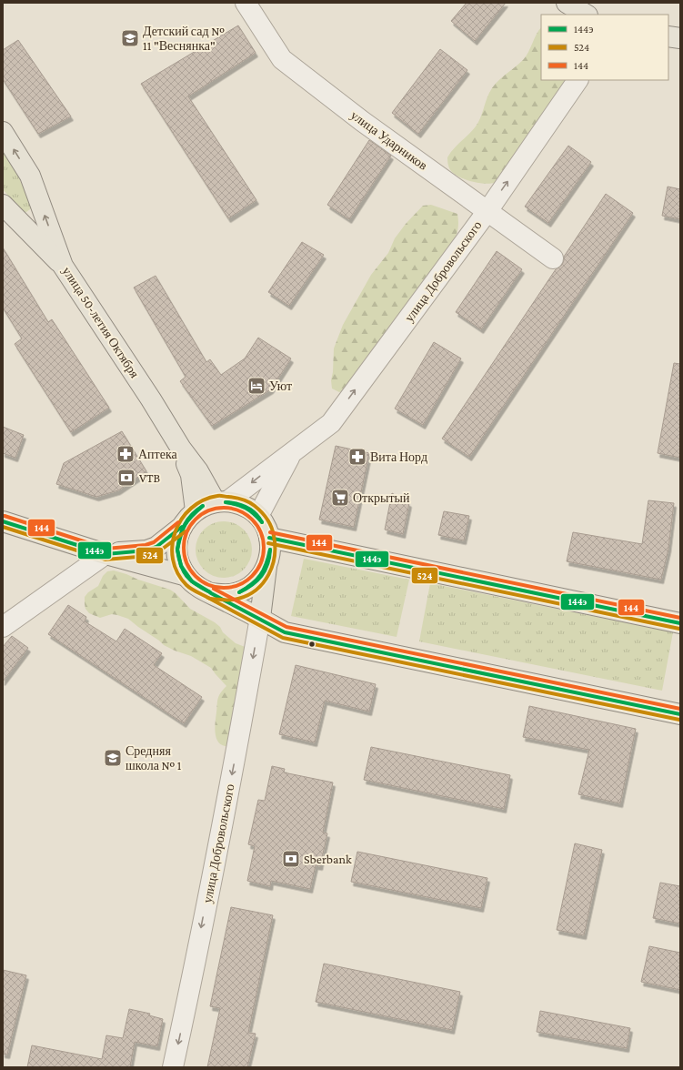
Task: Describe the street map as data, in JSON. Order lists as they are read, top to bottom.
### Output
{
  "streets": {
    "main road": ["улица 50-летия Октября"],
    "street": ["улица Ударников", "улица Добровольского"]
  },
  "crossings": [
    ["улица Ударников", "улица Добровольского"]
  ],
  "places": {
    "school or university": ["Детский сад № 11 \"Веснянка\"", "Средняя школа № 1"],
    "hotel": ["Уют"],
    "pharmacy": ["Аптека", "Вита Норд"],
    "bank": ["VTB", "Sberbank"],
    "supermarket": ["Открытый"]
  },
  "lines": ["transit line 524", "transit line 144э", "transit line 144"],
  "legend": ["144э", "524", "144"]
}
